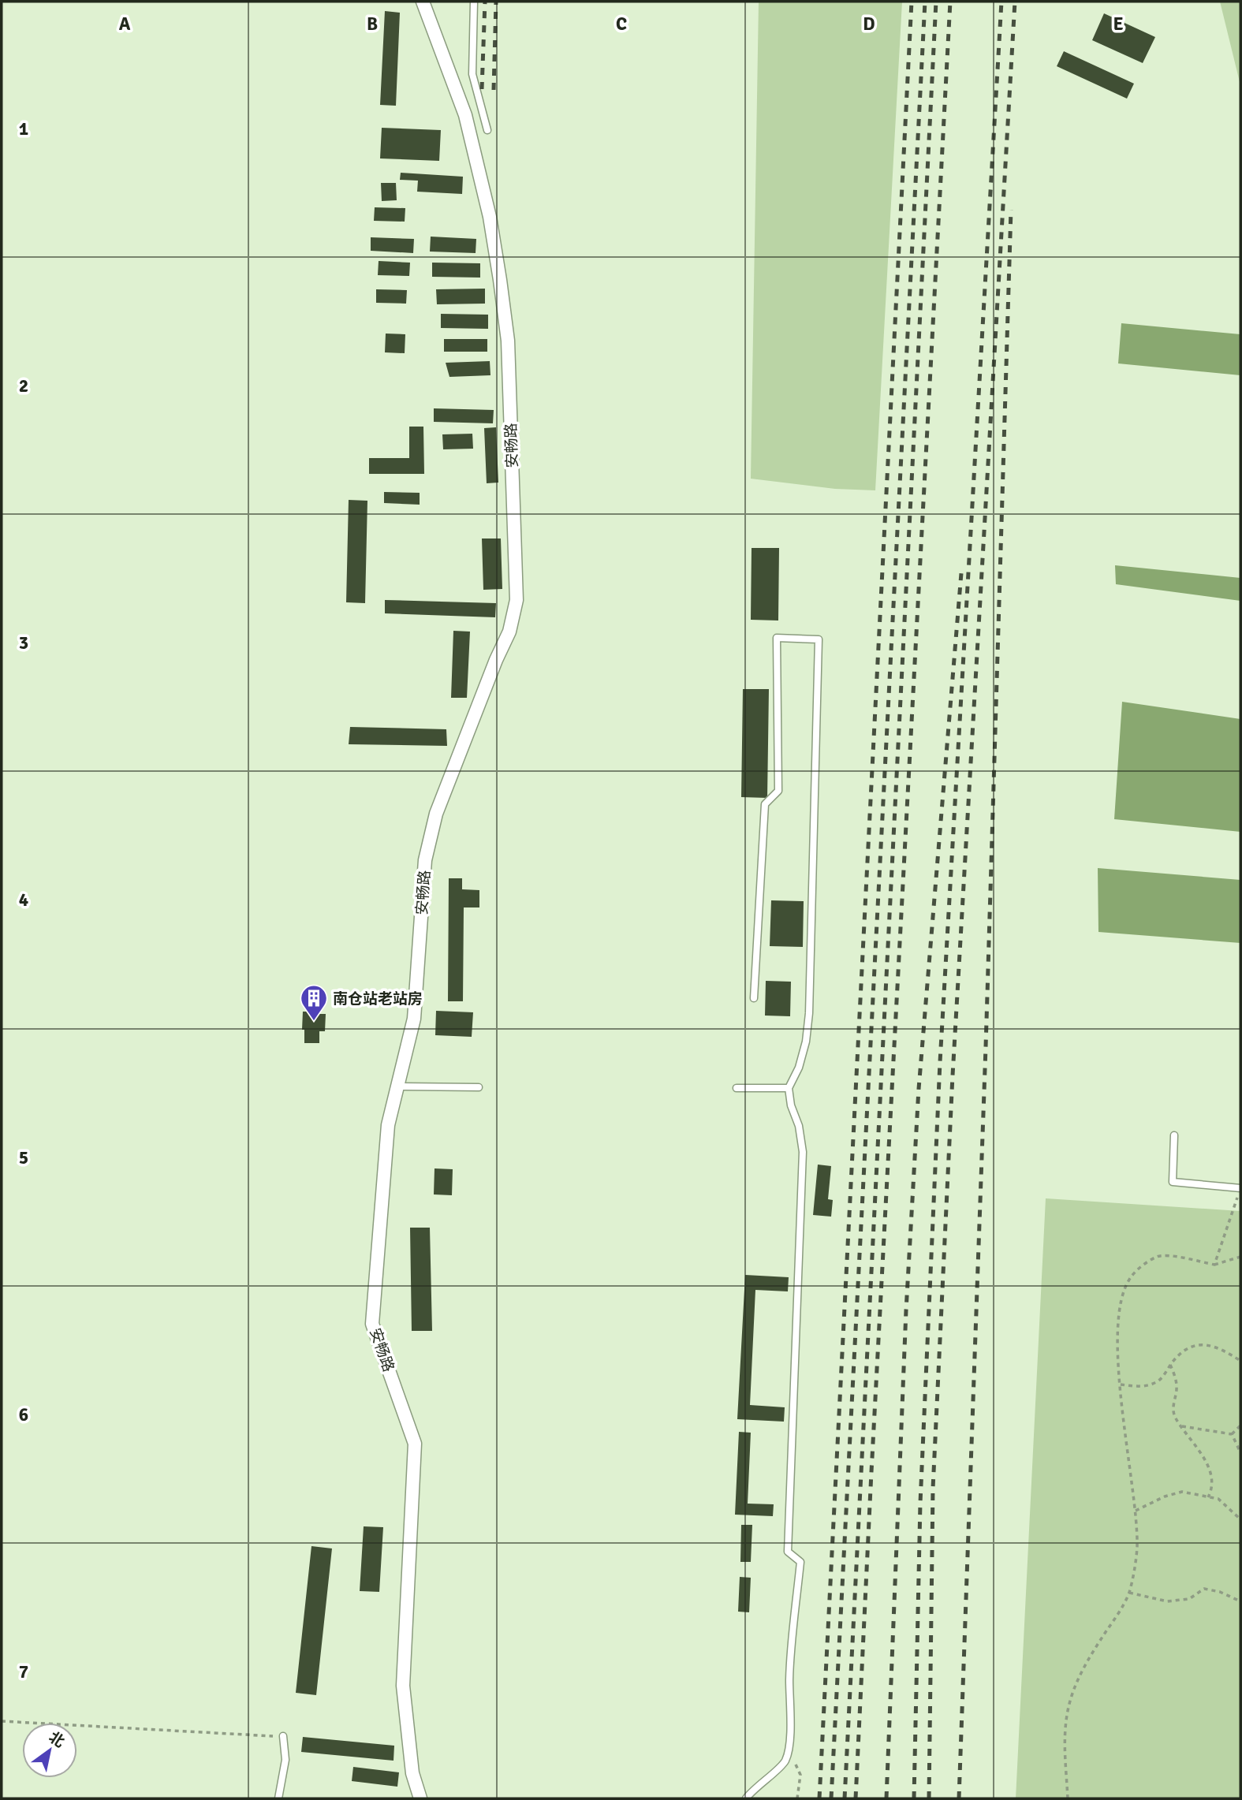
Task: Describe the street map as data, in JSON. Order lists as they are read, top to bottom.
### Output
{
  "streets": {
    "street": ["安畅路"]
  },
  "places": {
    "building": ["南仓站老站房"]
  },
  "north": "top right",
  "grid": {
    "columns": [
      "A",
      "B",
      "C",
      "D",
      "E"
    ],
    "rows": [
      "1",
      "2",
      "3",
      "4",
      "5",
      "6",
      "7"
    ]
  }
}
